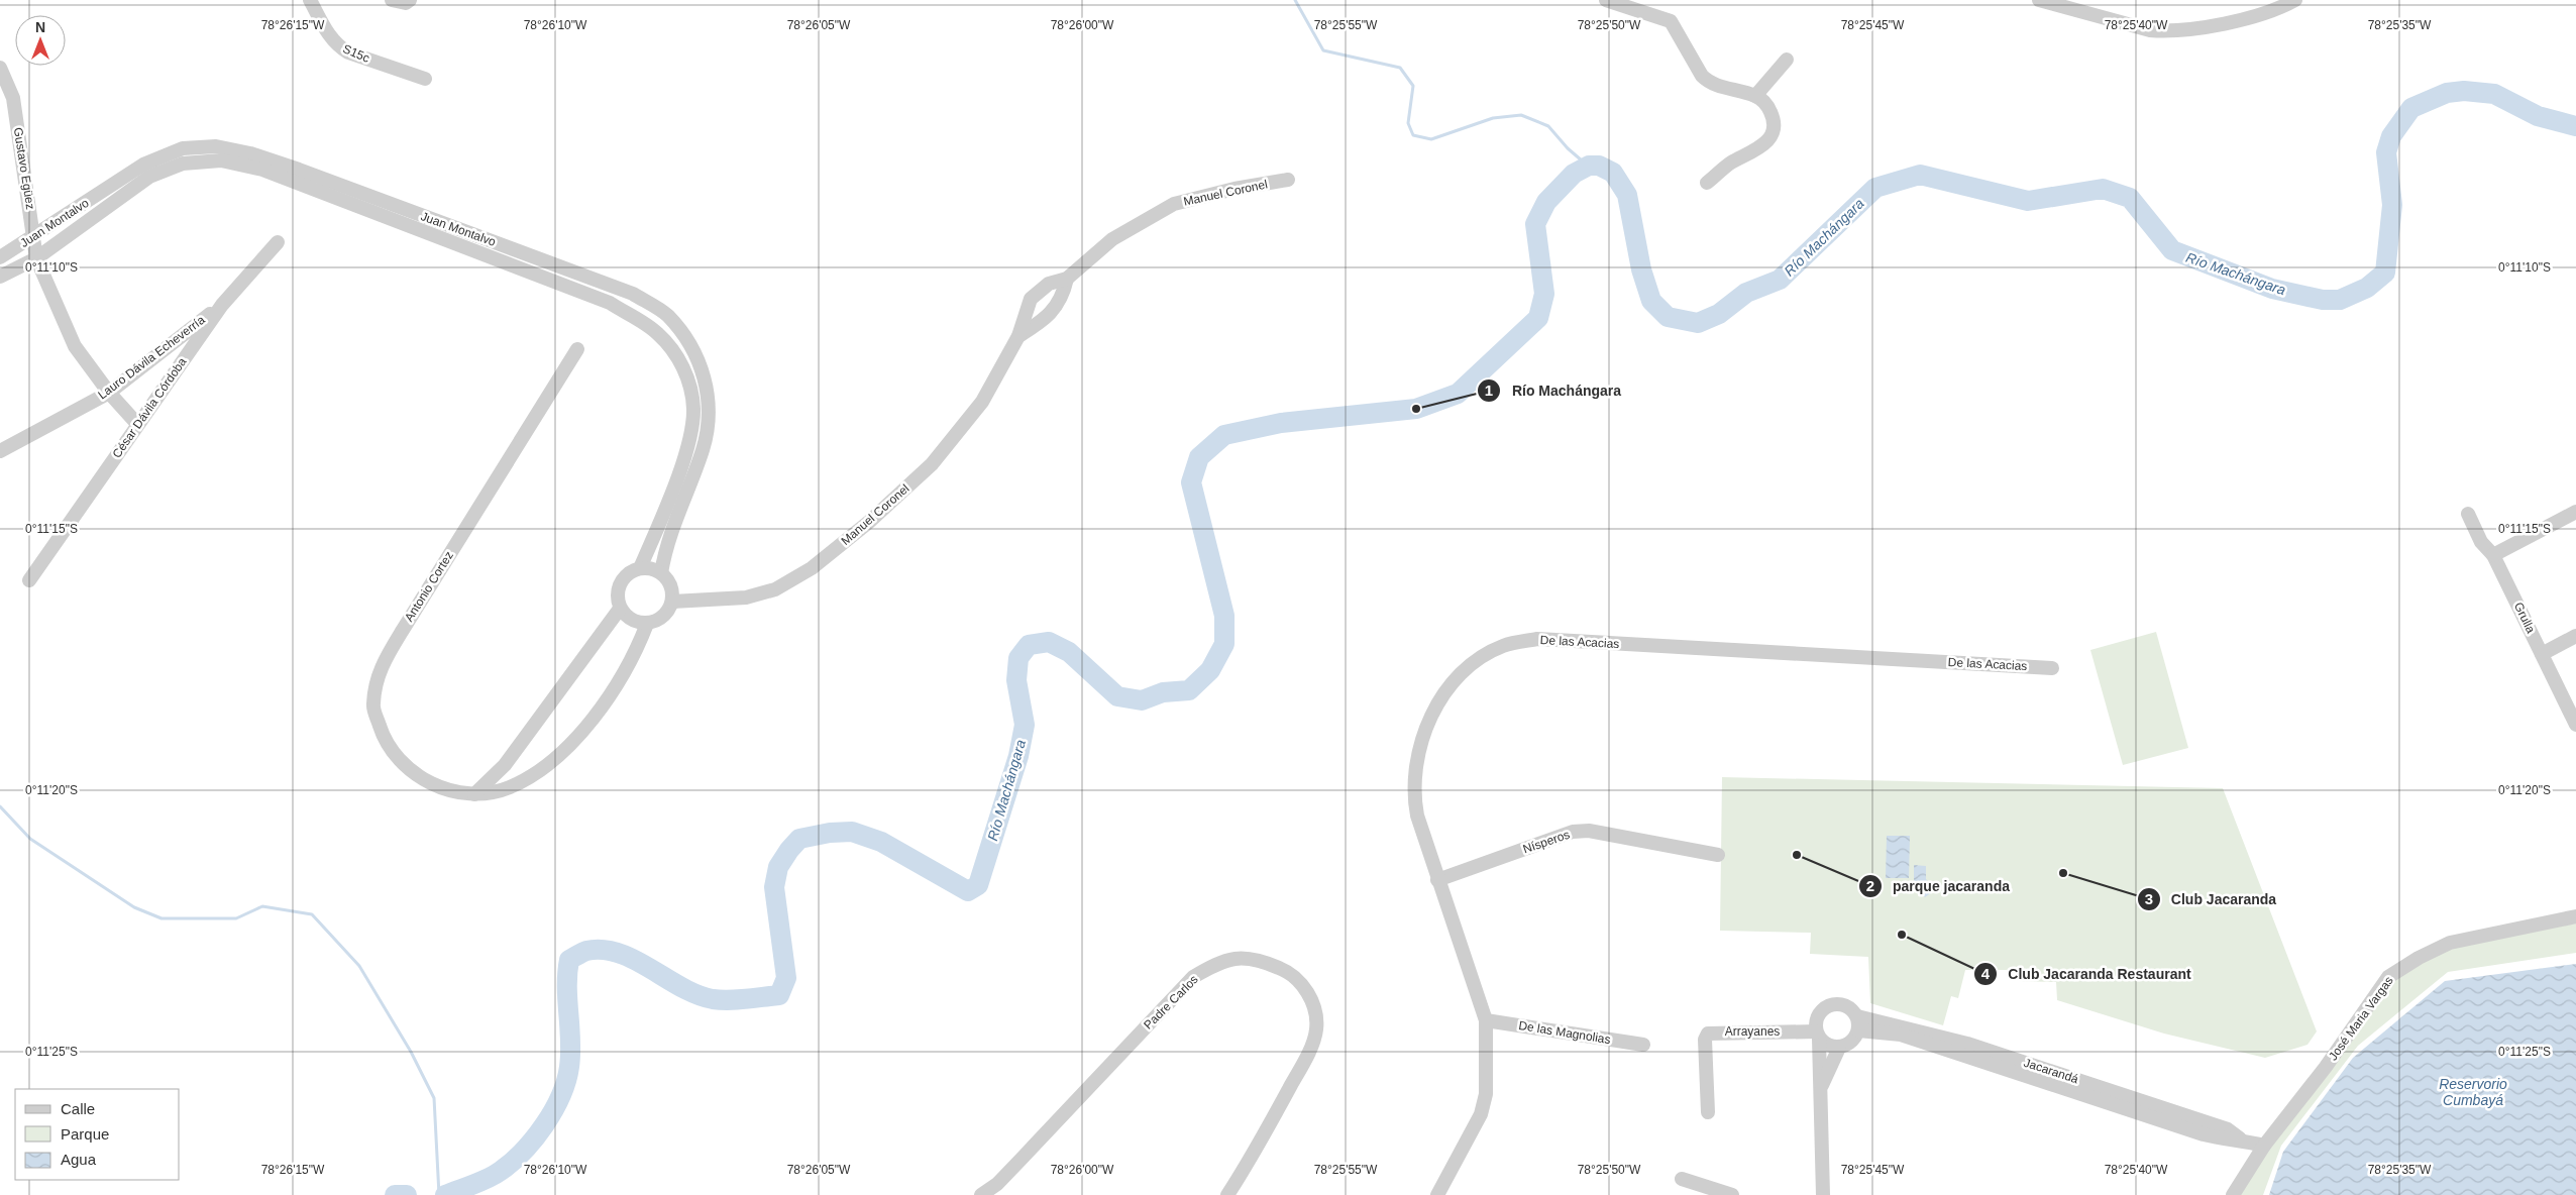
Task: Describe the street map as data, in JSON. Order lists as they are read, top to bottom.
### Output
{
  "streets": {
    "street": [
      "S15c",
      "Gustavo Egüez",
      "Manuel Coronel",
      "Juan Montalvo",
      "Lauro Dávila Echeverría",
      "César Dávila Córdoba",
      "Antonio Cortez",
      "Grulla",
      "De las Acacias",
      "Nísperos",
      "Padre Carlos",
      "José Maria Vargas",
      "Arrayanes",
      "De las Magnolias",
      "Jacarandá"
    ]
  },
  "crossings": [
    ["Gustavo Egüez", "Juan Montalvo"],
    ["Gustavo Egüez", "Lauro Dávila Echeverría"],
    ["Gustavo Egüez", "César Dávila Córdoba"],
    ["Manuel Coronel", "Juan Montalvo"],
    ["Lauro Dávila Echeverría", "César Dávila Córdoba"],
    ["De las Acacias", "Nísperos"],
    ["De las Acacias", "De las Magnolias"],
    ["José Maria Vargas", "Jacarandá"],
    ["Arrayanes", "Jacarandá"]
  ],
  "water": ["Río Machángara", "Reservorio Cumbayá"],
  "places": [
    "Río Machángara",
    "parque jacaranda",
    "Club Jacaranda",
    "Club Jacaranda Restaurant"
  ],
  "legend": ["Calle", "Parque", "Agua"],
  "north": "top",
  "coordinates": [
    "78°26'15\"W",
    "78°26'10\"W",
    "78°26'05\"W",
    "78°26'00\"W",
    "78°25'55\"W",
    "78°25'50\"W",
    "78°25'45\"W",
    "78°25'40\"W",
    "78°25'35\"W",
    "0°11'10\"S",
    "0°11'15\"S",
    "0°11'20\"S",
    "0°11'25\"S"
  ]
}
